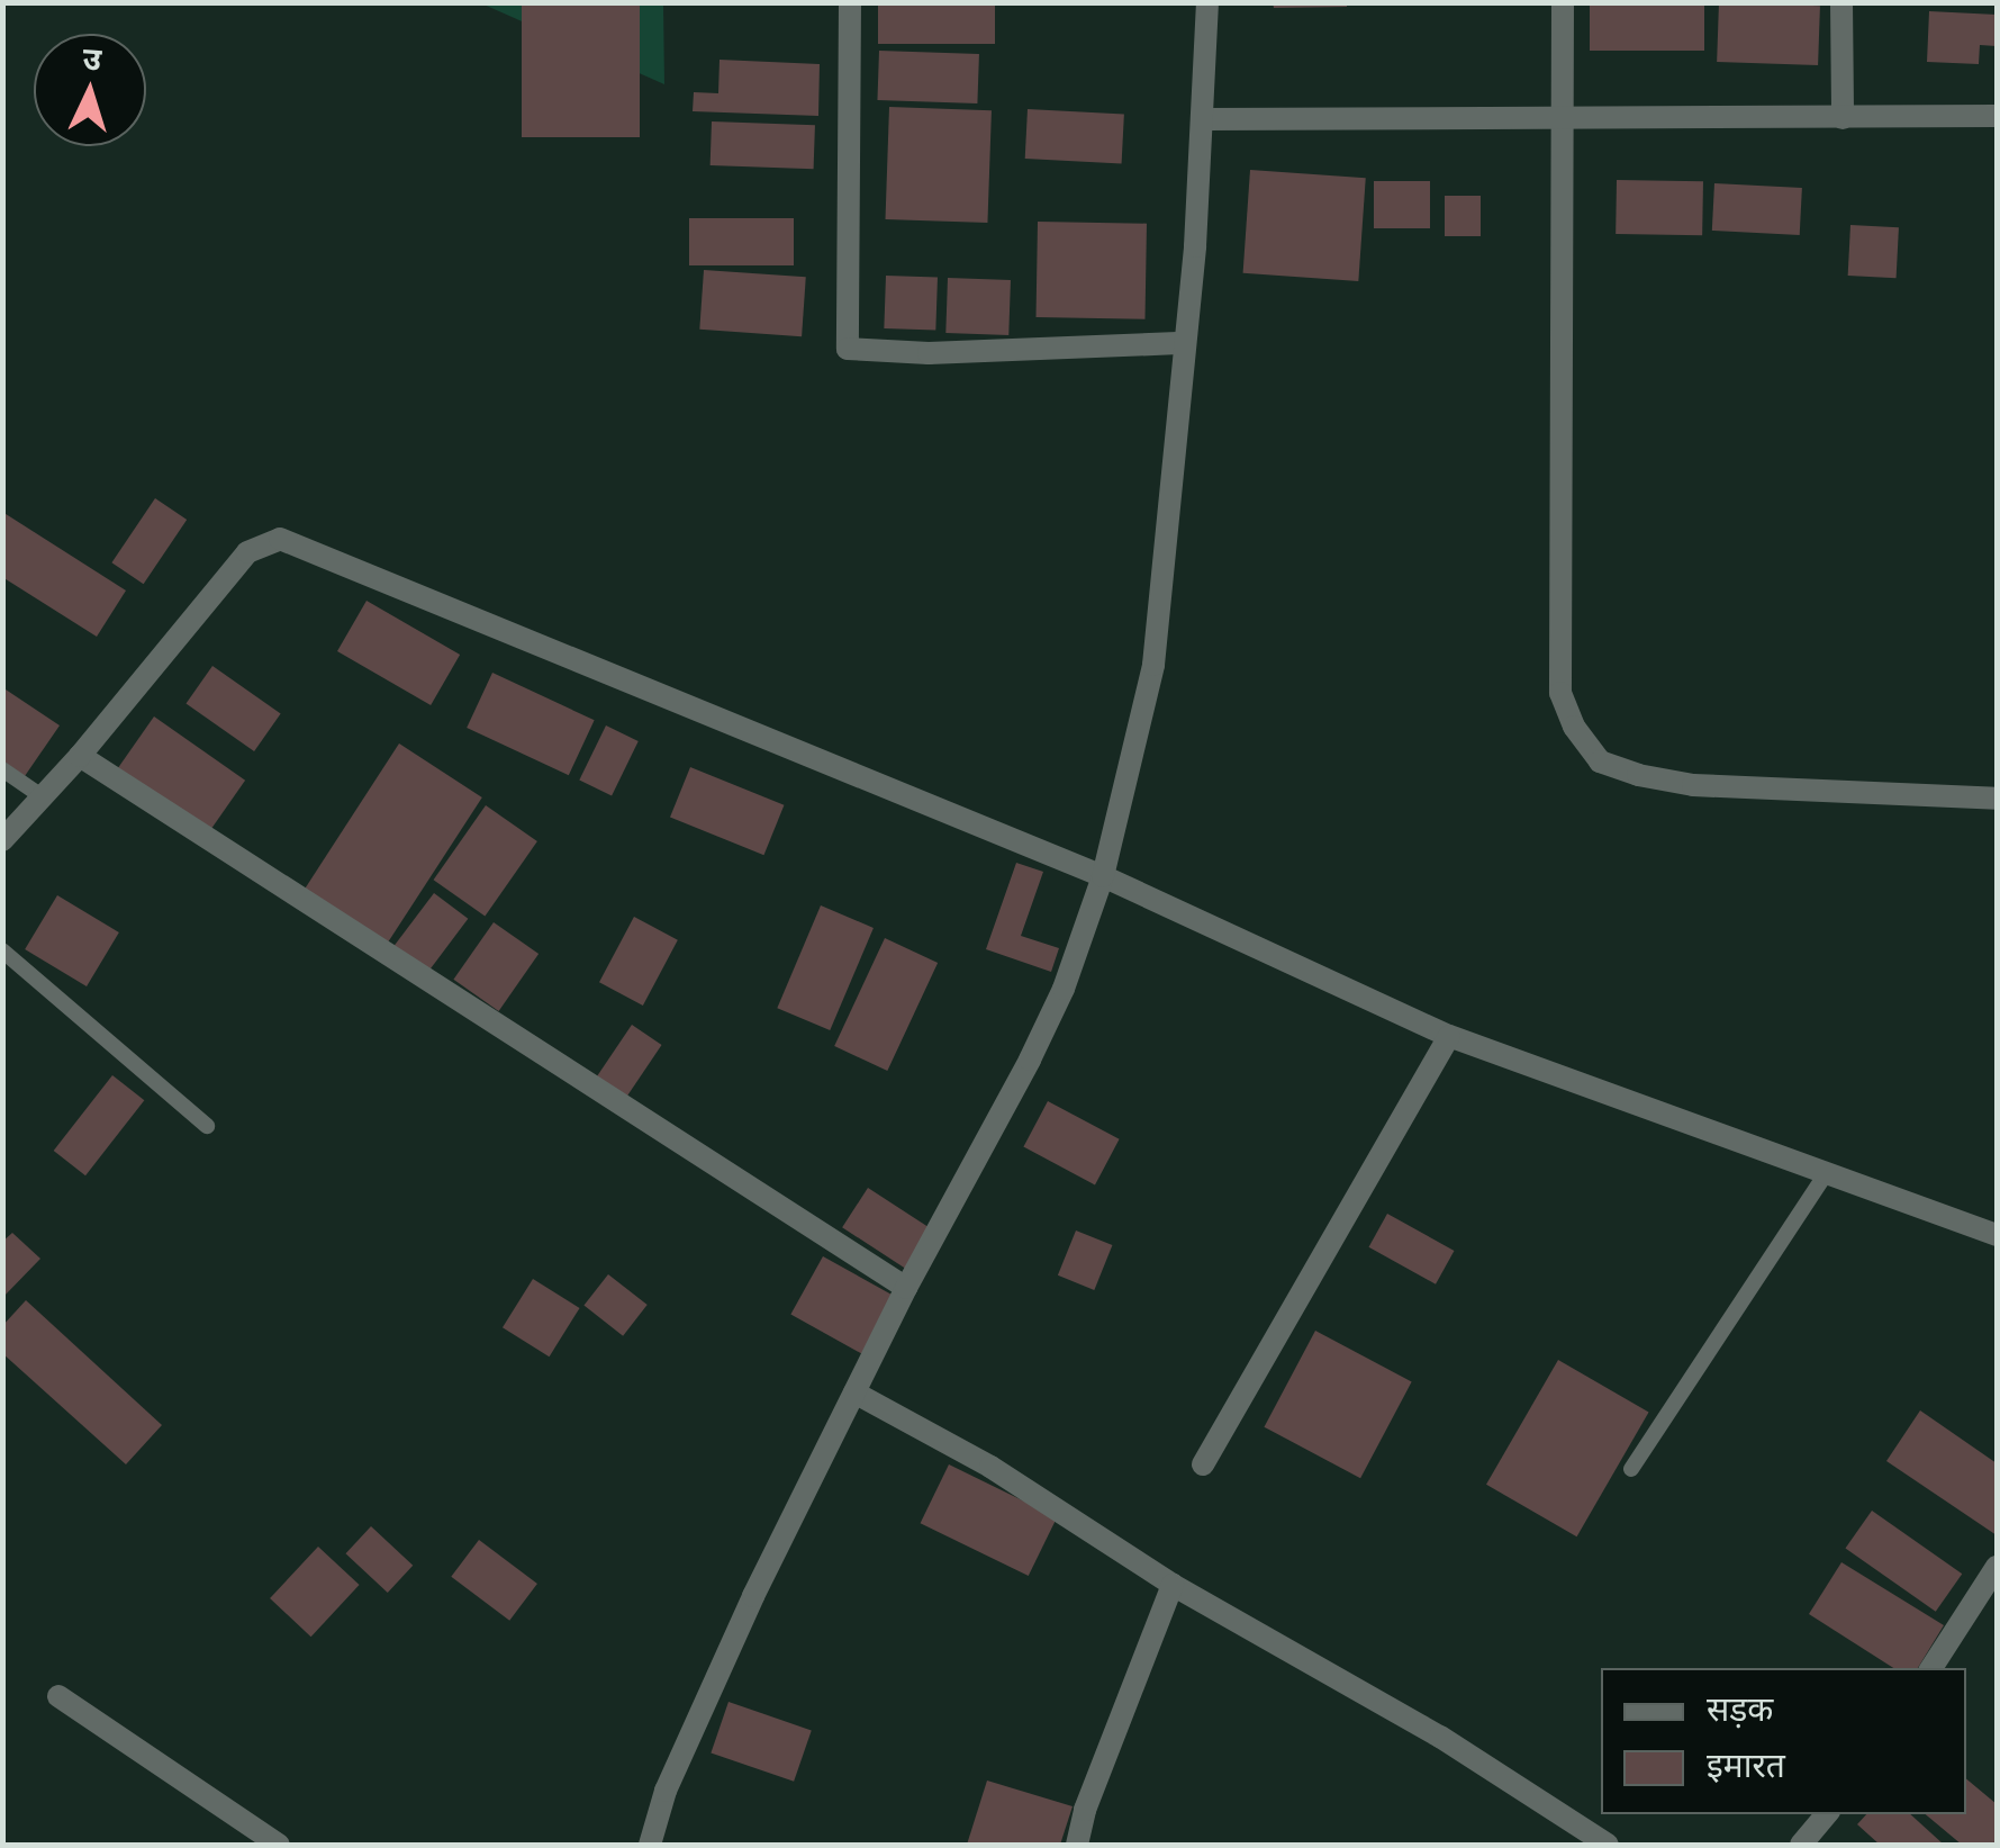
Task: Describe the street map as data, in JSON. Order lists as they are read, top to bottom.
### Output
{
  "legend": ["सड़क", "इमारत"],
  "north": "top"
}
